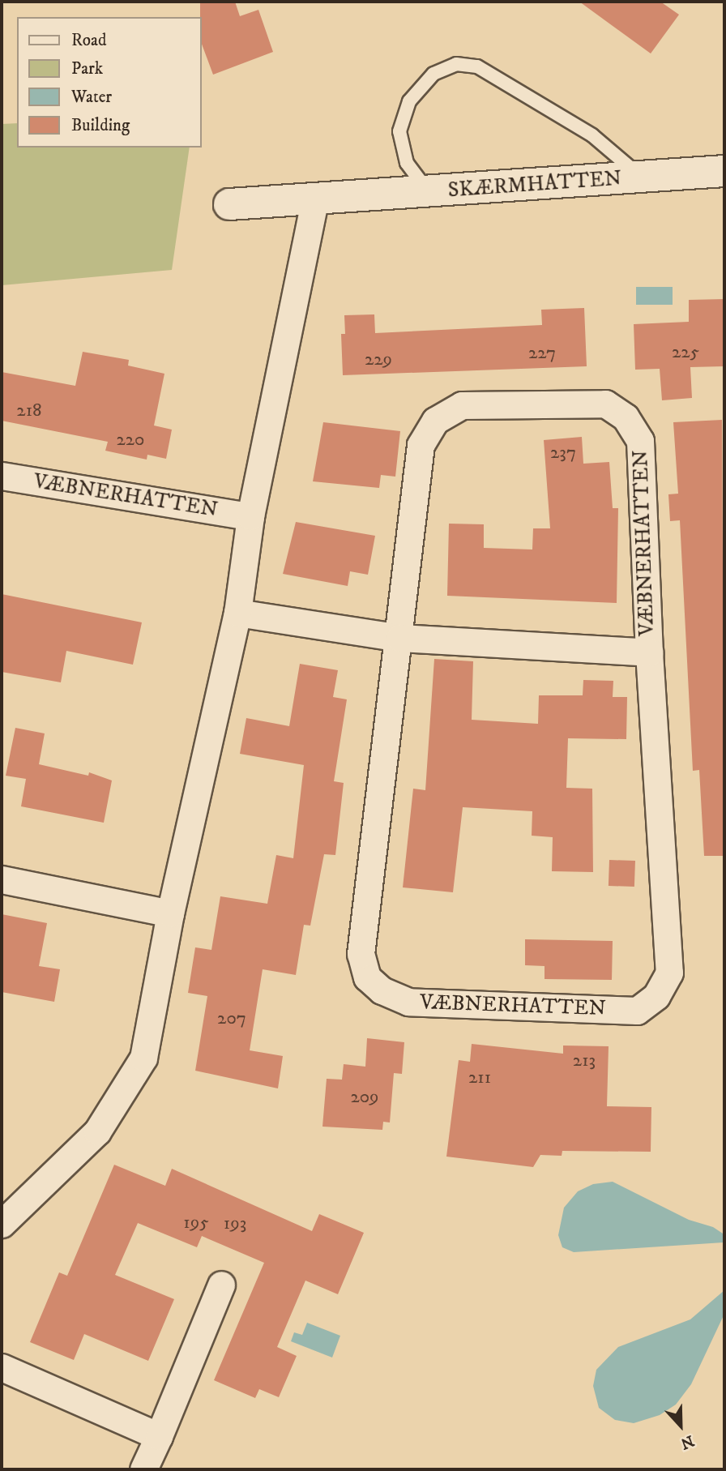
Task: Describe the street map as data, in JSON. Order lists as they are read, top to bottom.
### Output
{
  "streets": {
    "street": ["SKÆRMHATTEN", "VÆBNERHATTEN"]
  },
  "house_numbers": [
    "225",
    "227",
    "229",
    "218",
    "220",
    "237",
    "207",
    "213",
    "211",
    "209",
    "195",
    "193"
  ],
  "legend": [
    "Road",
    "Park",
    "Water",
    "Building"
  ],
  "north": "bottom"
}
